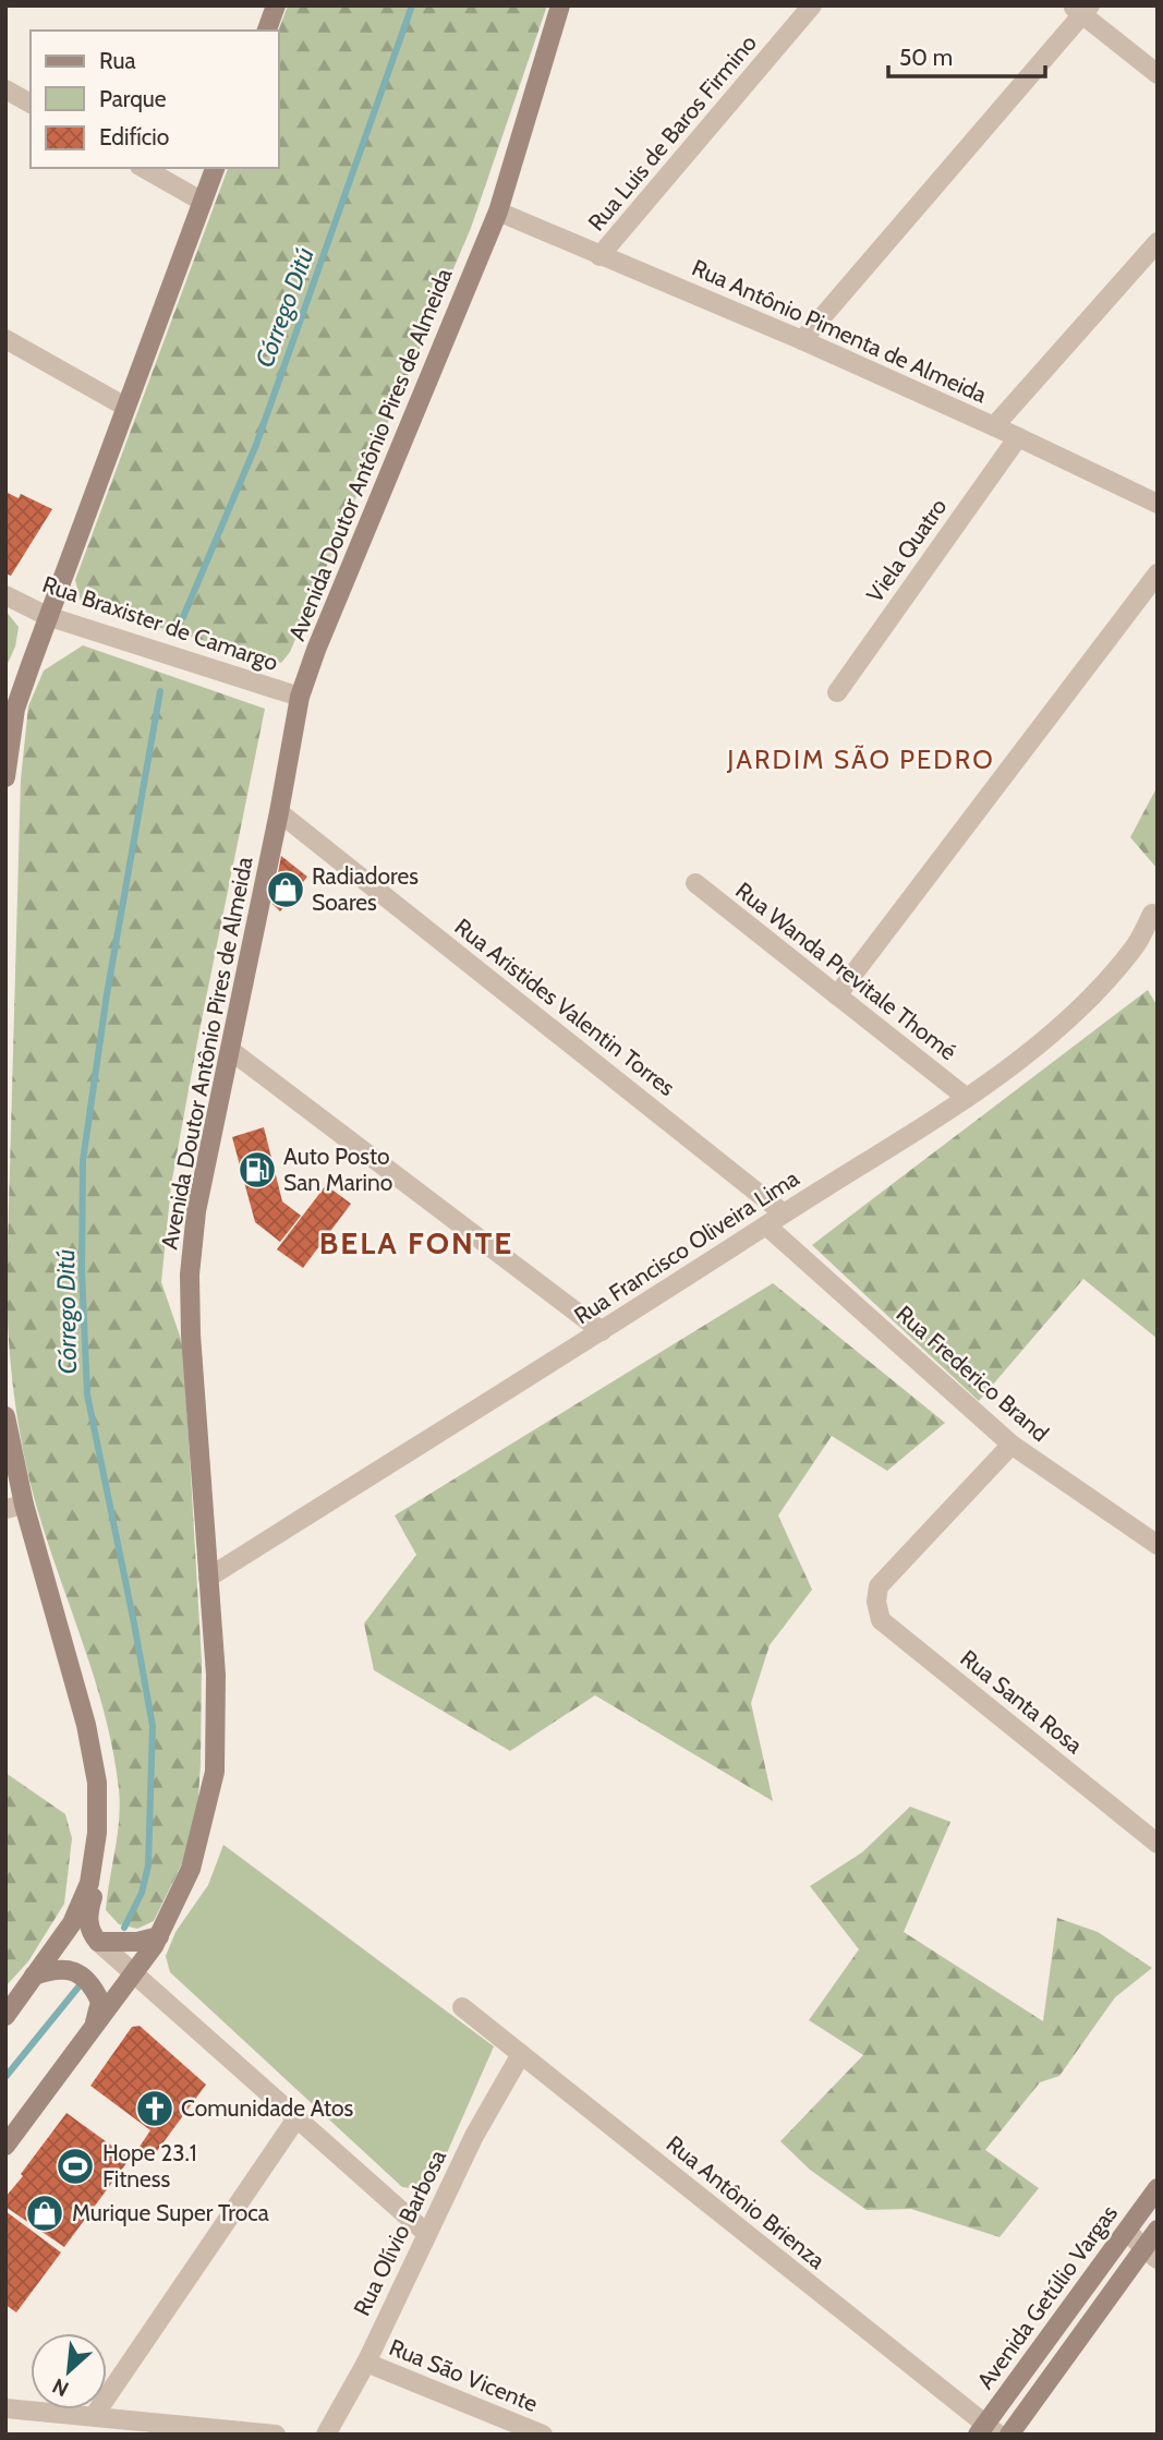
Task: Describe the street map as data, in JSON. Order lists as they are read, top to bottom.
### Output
{
  "streets": {
    "main road": ["Avenida Doutor Antônio Pires de Almeida", "Avenida Getúlio Vargas"],
    "street": [
      "Rua Luis de Baros Firmino",
      "Rua Antônio Pimenta de Almeida",
      "Viela Quatro",
      "Rua Braxister de Camargo",
      "Rua Wanda Previtale Thomé",
      "Rua Aristides Valentin Torres",
      "Rua Francisco Oliveira Lima",
      "Rua Frederico Brand",
      "Rua Santa Rosa",
      "Rua Antônio Brienza",
      "Rua Olívio Barbosa",
      "Rua São Vicente"
    ]
  },
  "crossings": [
    ["Rua Luis de Baros Firmino", "Rua Antônio Pimenta de Almeida"],
    ["Rua Antônio Pimenta de Almeida", "Avenida Doutor Antônio Pires de Almeida"],
    ["Rua Antônio Pimenta de Almeida", "Viela Quatro"],
    ["Avenida Doutor Antônio Pires de Almeida", "Rua Braxister de Camargo"],
    ["Avenida Doutor Antônio Pires de Almeida", "Rua Aristides Valentin Torres"],
    ["Avenida Doutor Antônio Pires de Almeida", "Rua Francisco Oliveira Lima"],
    ["Rua Wanda Previtale Thomé", "Rua Francisco Oliveira Lima"],
    ["Rua Aristides Valentin Torres", "Rua Francisco Oliveira Lima"],
    ["Rua Francisco Oliveira Lima", "Rua Frederico Brand"],
    ["Rua Frederico Brand", "Rua Santa Rosa"],
    ["Rua Antônio Brienza", "Rua Olívio Barbosa"],
    ["Rua Antônio Brienza", "Avenida Getúlio Vargas"],
    ["Rua Olívio Barbosa", "Rua São Vicente"]
  ],
  "districts": ["JARDIM SÃO PEDRO", "BELA FONTE"],
  "water": ["Córrego Ditú"],
  "places": {
    "shop": ["Radiadores Soares", "Murique Super Troca"],
    "fuel station": ["Auto Posto San Marino"],
    "church": ["Comunidade Atos"],
    "sports": ["Hope 23.1 Fitness"]
  },
  "legend": ["Rua", "Parque", "Edifício"],
  "scale_bar": "50 m",
  "north": "bottom left"
}
